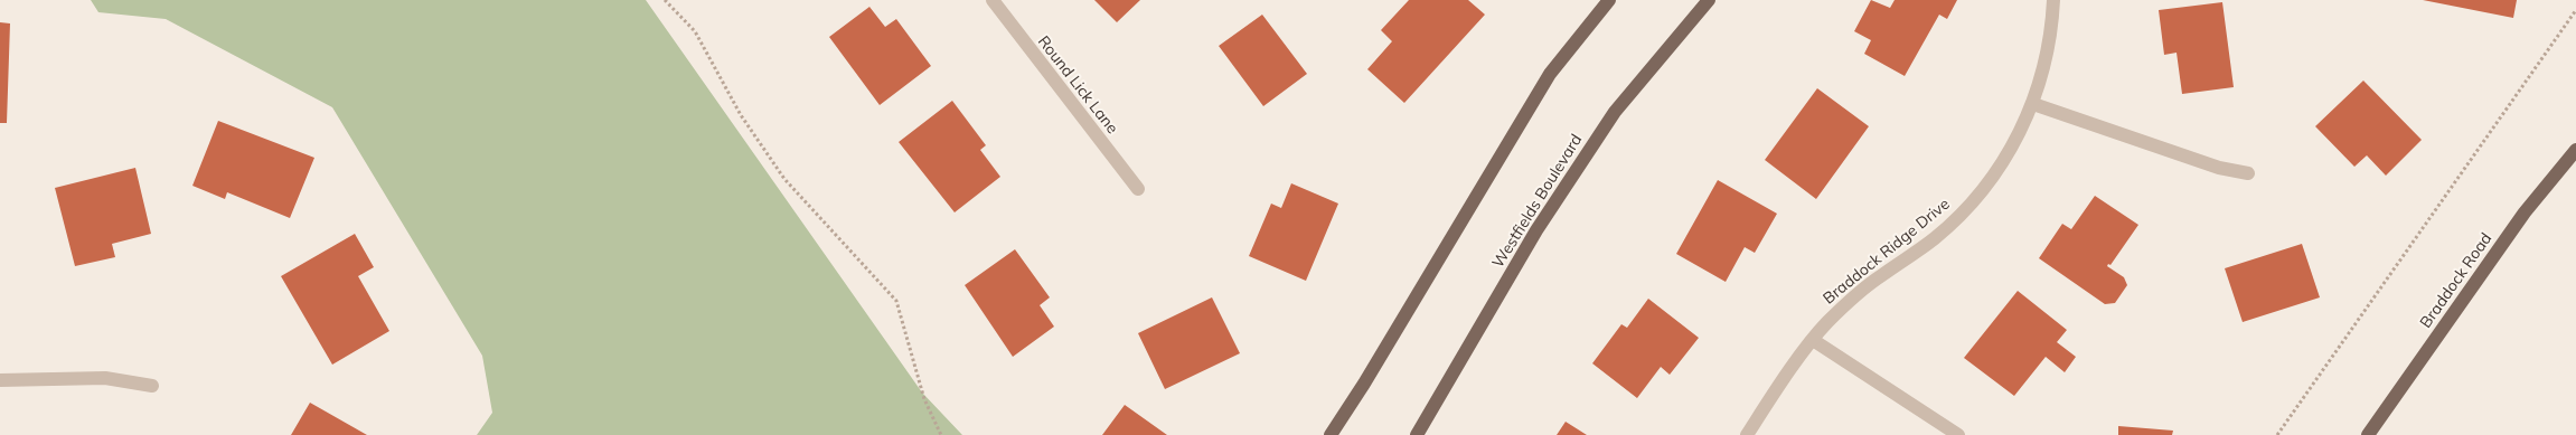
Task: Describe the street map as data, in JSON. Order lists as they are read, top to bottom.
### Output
{
  "streets": {
    "main road": ["Westfields Boulevard", "Braddock Road"],
    "street": ["Round Lick Lane", "Braddock Ridge Drive"]
  }
}
